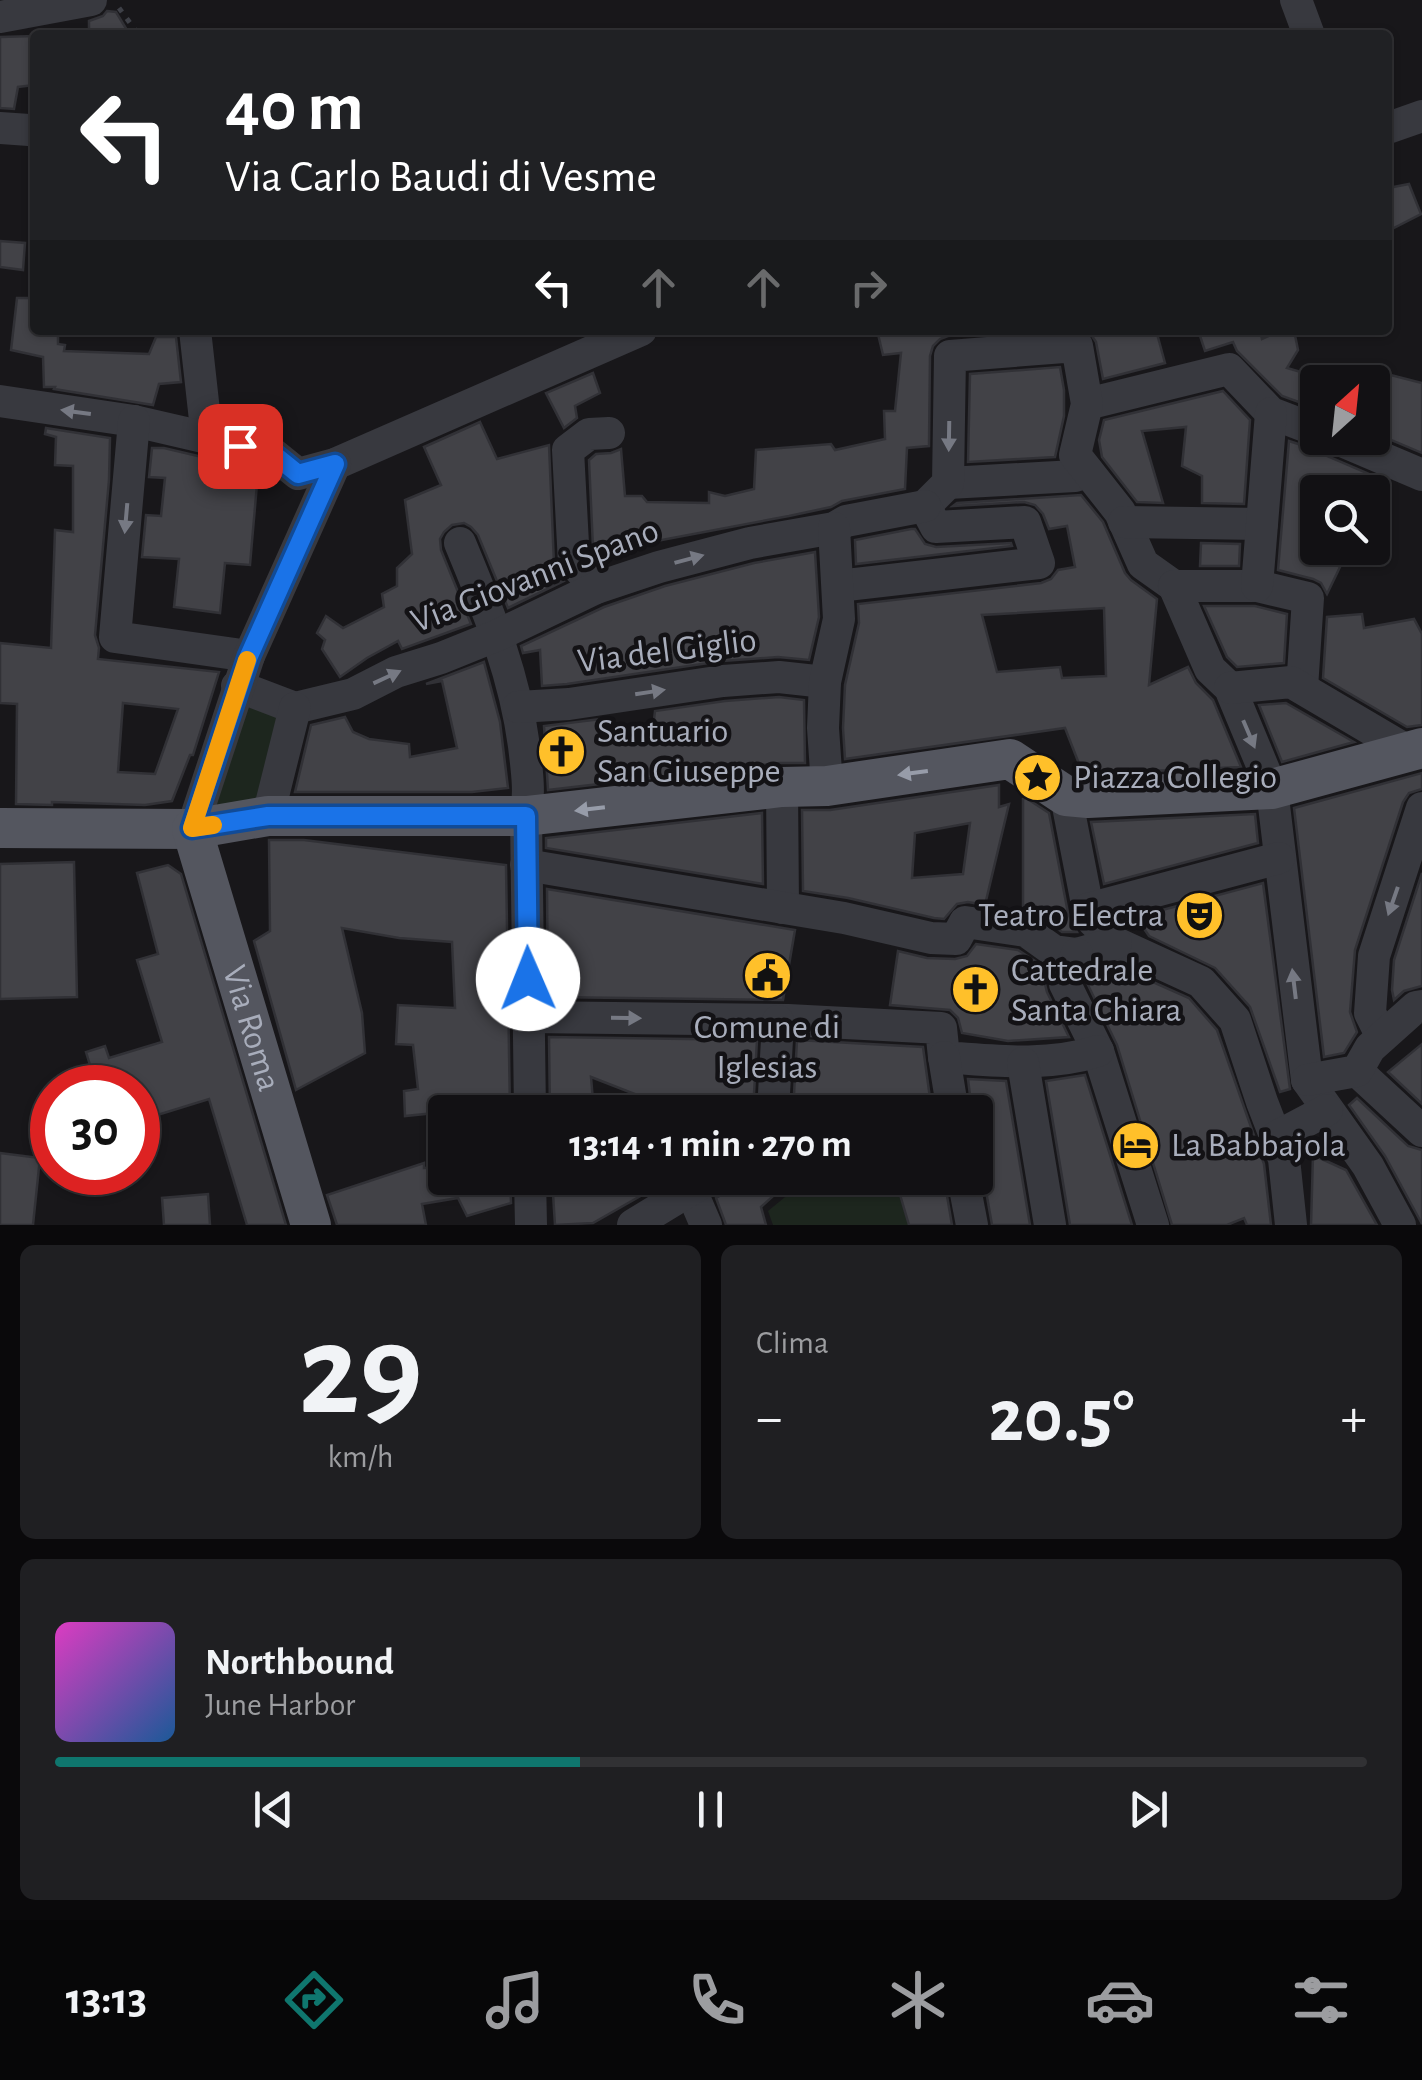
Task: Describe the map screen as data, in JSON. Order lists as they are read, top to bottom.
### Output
{
  "streets": {
    "main road": ["Via Roma"],
    "street": ["Via Giovanni Spano", "Via del Giglio"]
  },
  "places": {
    "church": ["Santuario San Giuseppe", "Cattedrale Santa Chiara"],
    "place": ["Piazza Collegio"],
    "theatre": ["Teatro Electra"],
    "public building": ["Comune di Iglesias"],
    "hotel": ["La Babbajola"]
  },
  "north": "top right",
  "page": {
    "turn": ["40 m", "Via Carlo Baudi di Vesme"],
    "limit": "30",
    "trip": "13:14 · 1 min · 270 m",
    "tile": [
      ["29", "km/h"],
      "Clima"
    ],
    "heat": ["−", "20.5°", "+"],
    "song": ["Northbound", "June Harbor"],
    "tabs": "13:13"
  }
}
